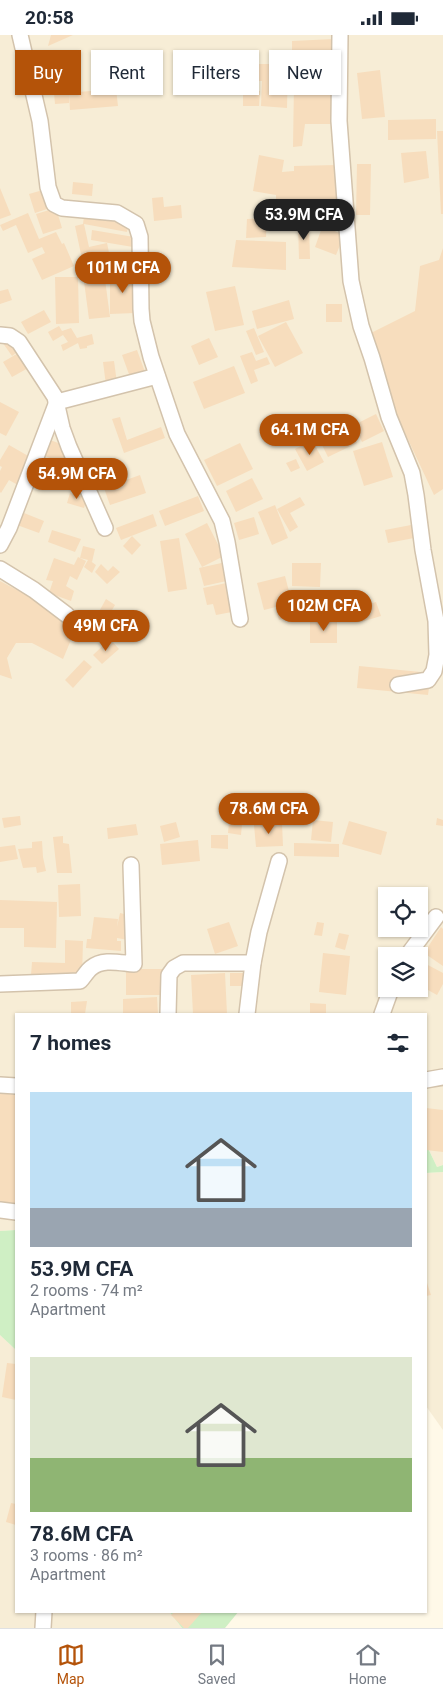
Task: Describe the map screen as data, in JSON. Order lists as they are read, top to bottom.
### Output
{
  "page": {
    "status": "20:58",
    "chip": [
      "Buy",
      "Rent",
      "Filters",
      "New"
    ],
    "price": [
      "53.9M CFA",
      "101M CFA",
      "64.1M CFA",
      "54.9M CFA",
      "102M CFA",
      "49M CFA",
      "78.6M CFA"
    ],
    "heading": "7 homes",
    "list": [
      {
        "name": "53.9M CFA",
        "note": "2 rooms · 74 m² · Apartment"
      },
      {
        "name": "78.6M CFA",
        "note": "3 rooms · 86 m² · Apartment"
      }
    ],
    "tabs": ["Map", "Saved", "Home"]
  }
}
